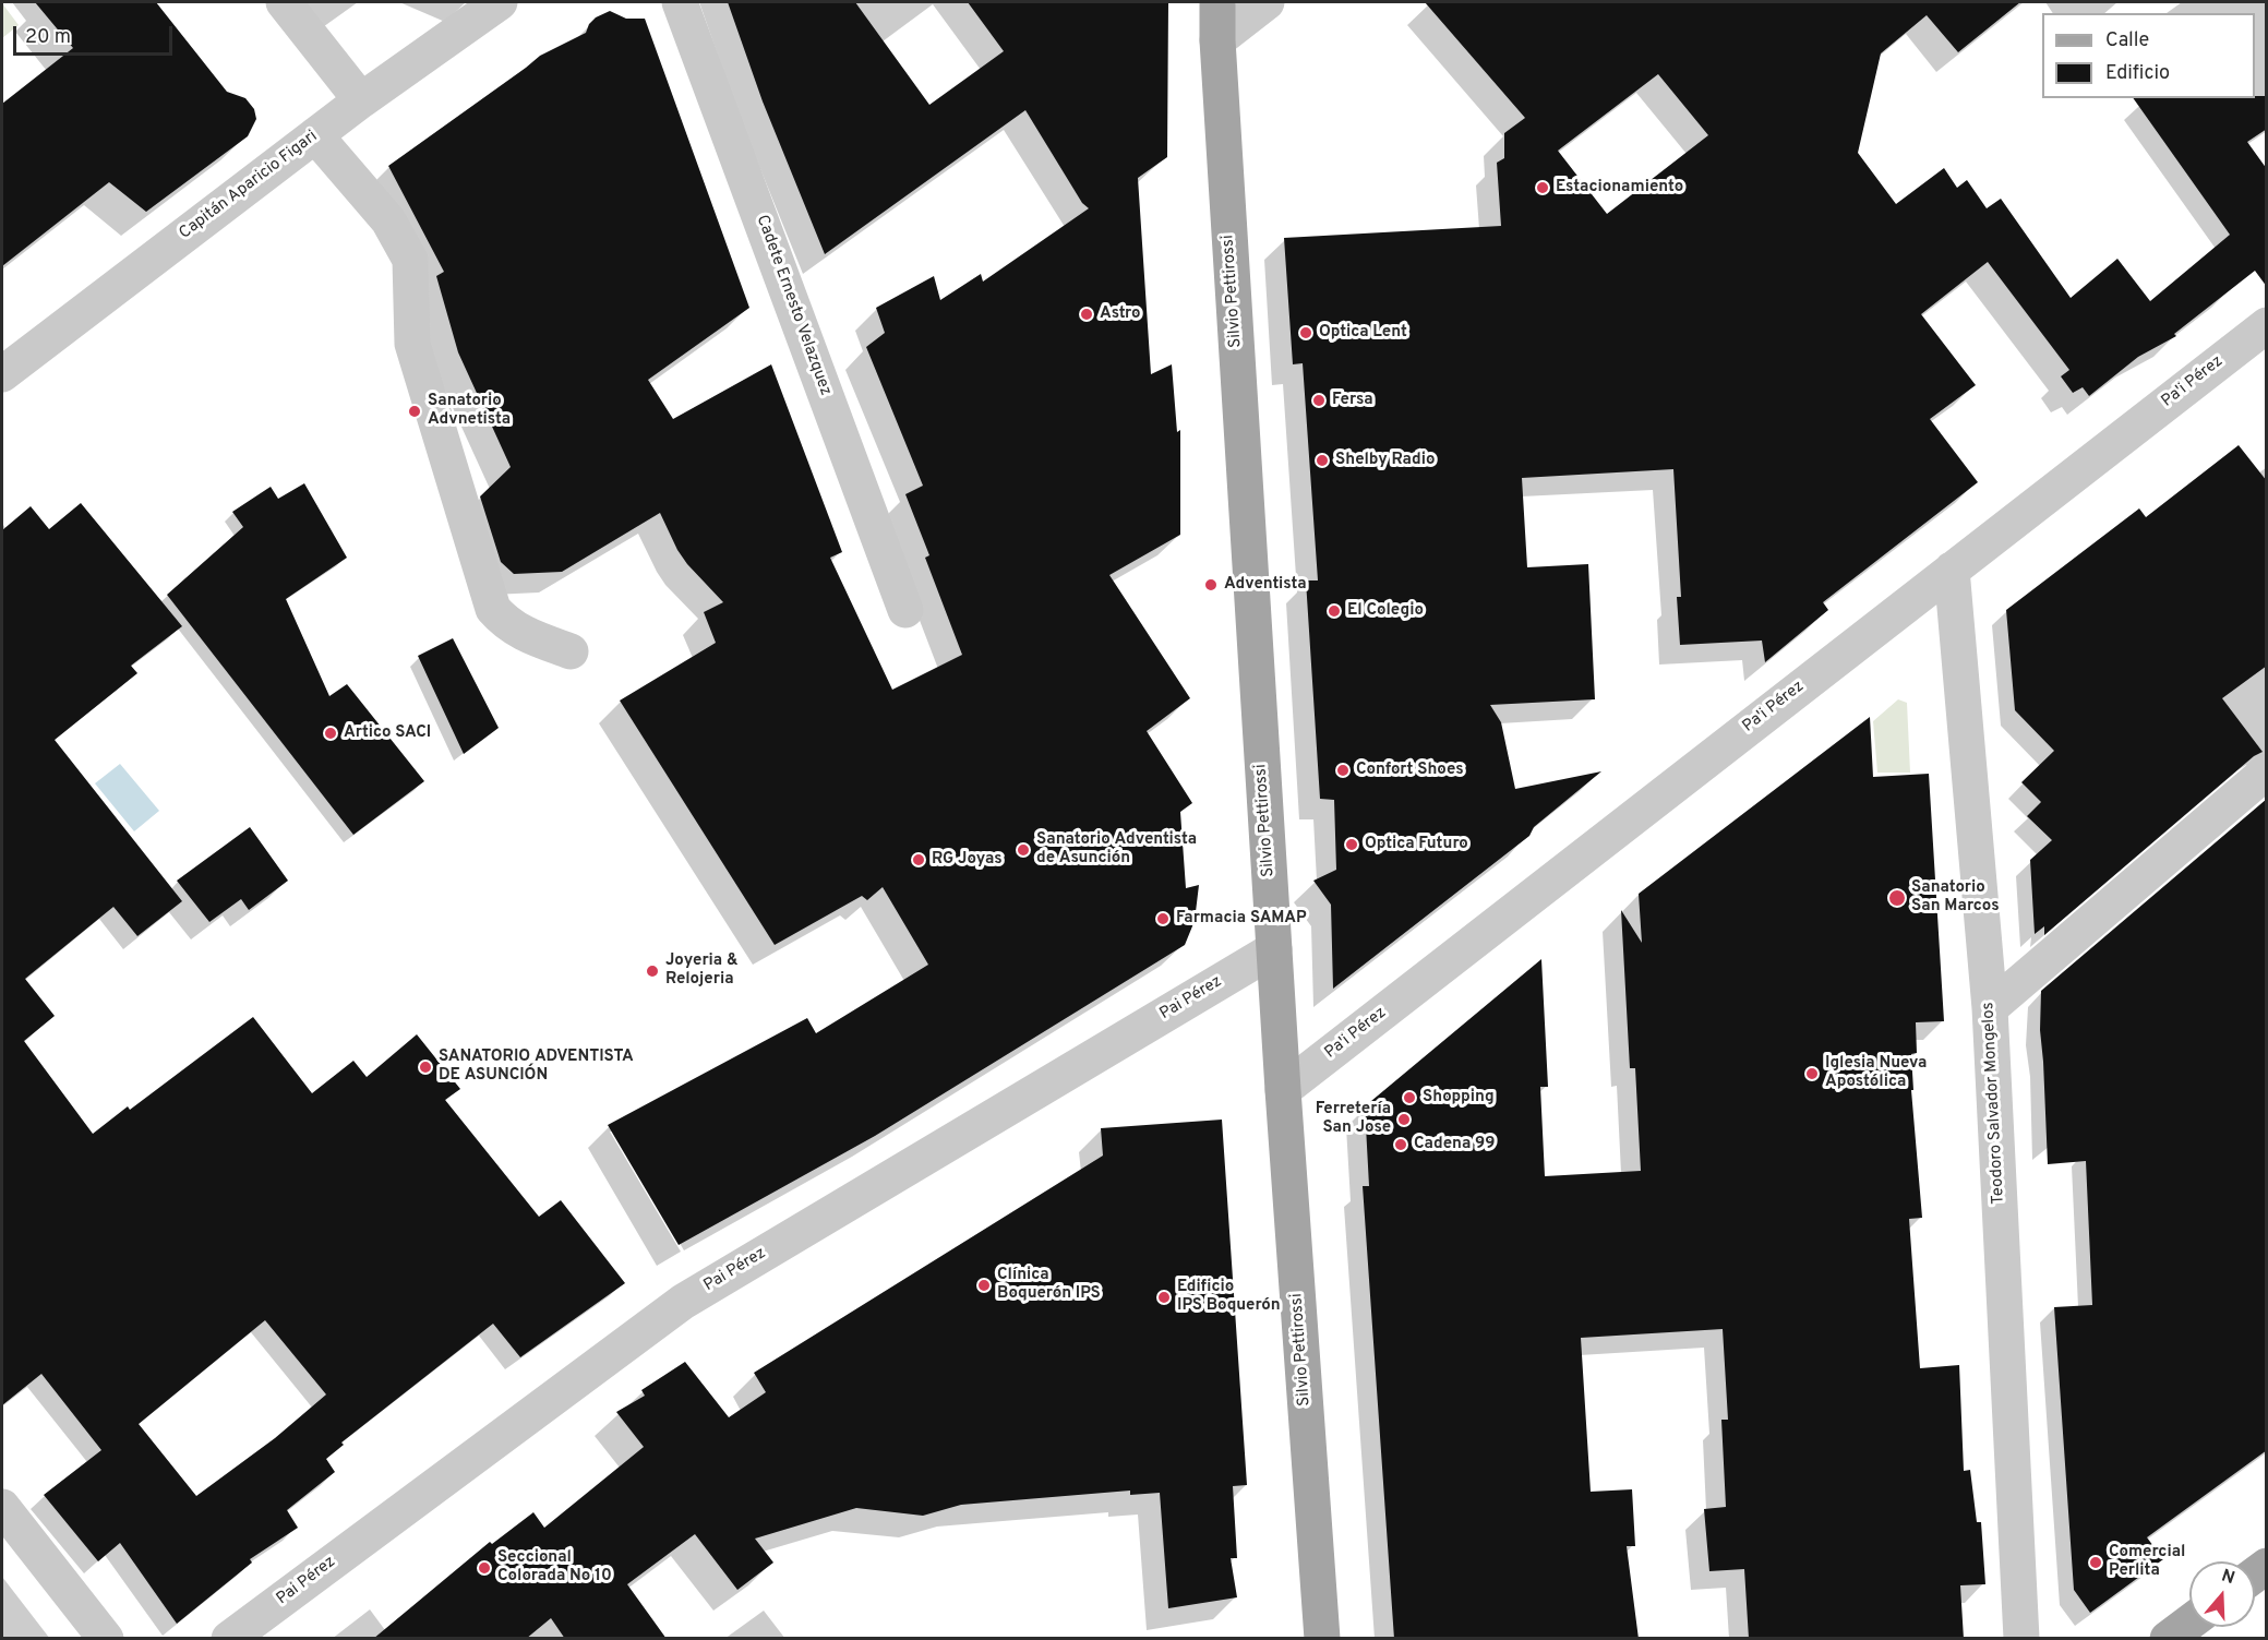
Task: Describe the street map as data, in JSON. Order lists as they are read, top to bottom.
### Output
{
  "streets": {
    "main road": ["Silvio Pettirossi"],
    "street": [
      "Capitán Aparicio Figari",
      "Cadete Ernesto Velazquez",
      "Pa'i Pérez",
      "Pai Pérez",
      "Teodoro Salvador Mongelos"
    ]
  },
  "crossings": [
    ["Silvio Pettirossi", "Pa'i Pérez"],
    ["Silvio Pettirossi", "Pai Pérez"],
    ["Pa'i Pérez", "Teodoro Salvador Mongelos"]
  ],
  "places": [
    "Estacionamiento",
    "Astro",
    "Optica Lent",
    "Fersa",
    "Sanatorio Advnetista",
    "Shelby Radio",
    "Adventista",
    "El Colegio",
    "Artico SACI",
    "Confort Shoes",
    "Optica Futuro",
    "Sanatorio Adventista de Asunción",
    "RG Joyas",
    "Sanatorio San Marcos",
    "Farmacia SAMAP",
    "Joyeria & Relojeria",
    "SANATORIO ADVENTISTA DE ASUNCIÓN",
    "Iglesia Nueva Apostólica",
    "Shopping",
    "Ferretería San Jose",
    "Cadena 99",
    "Clínica Boquerón IPS",
    "Edificio IPS Boquerón",
    "Comercial Perlita",
    "Seccional Colorada No 10"
  ],
  "legend": ["Calle", "Edificio"],
  "scale_bar": "20 m",
  "north": "top"
}
